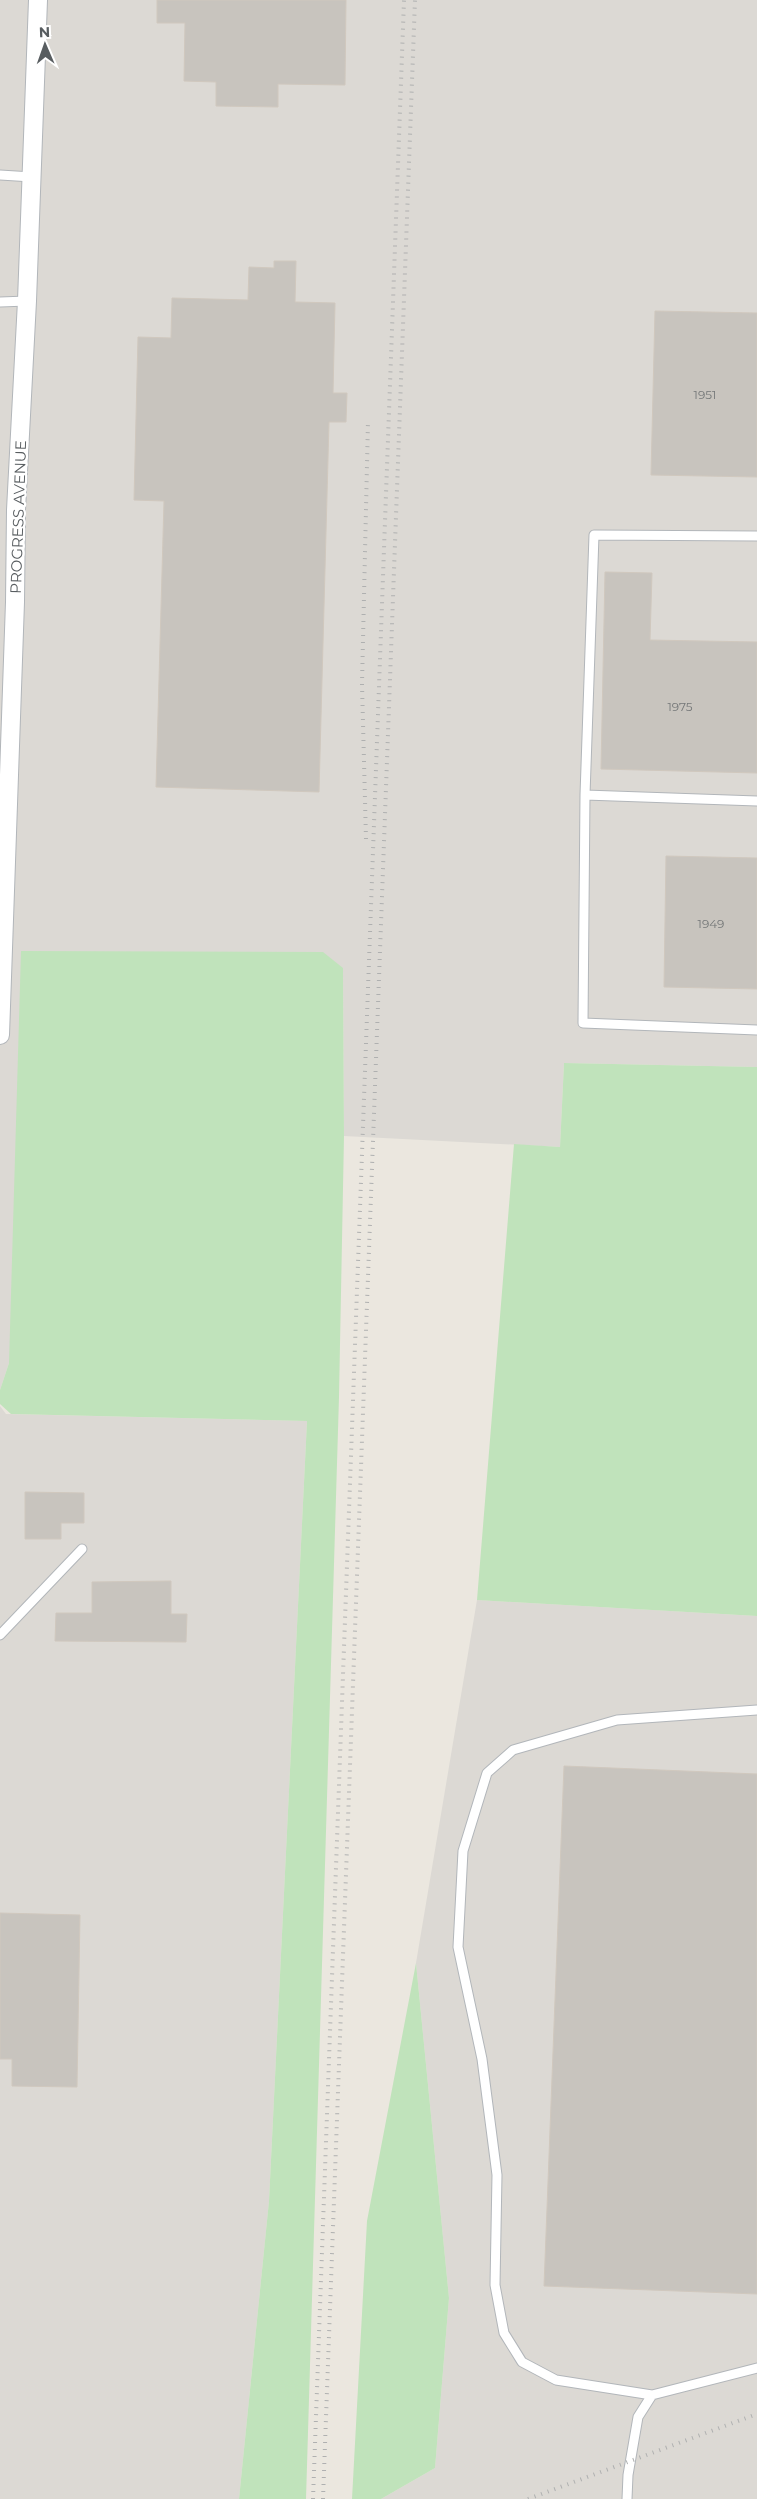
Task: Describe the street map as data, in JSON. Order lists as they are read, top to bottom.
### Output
{
  "streets": {
    "street": ["PROGRESS AVENUE"]
  },
  "house_numbers": ["1951", "1975", "1949"],
  "north": "top"
}
